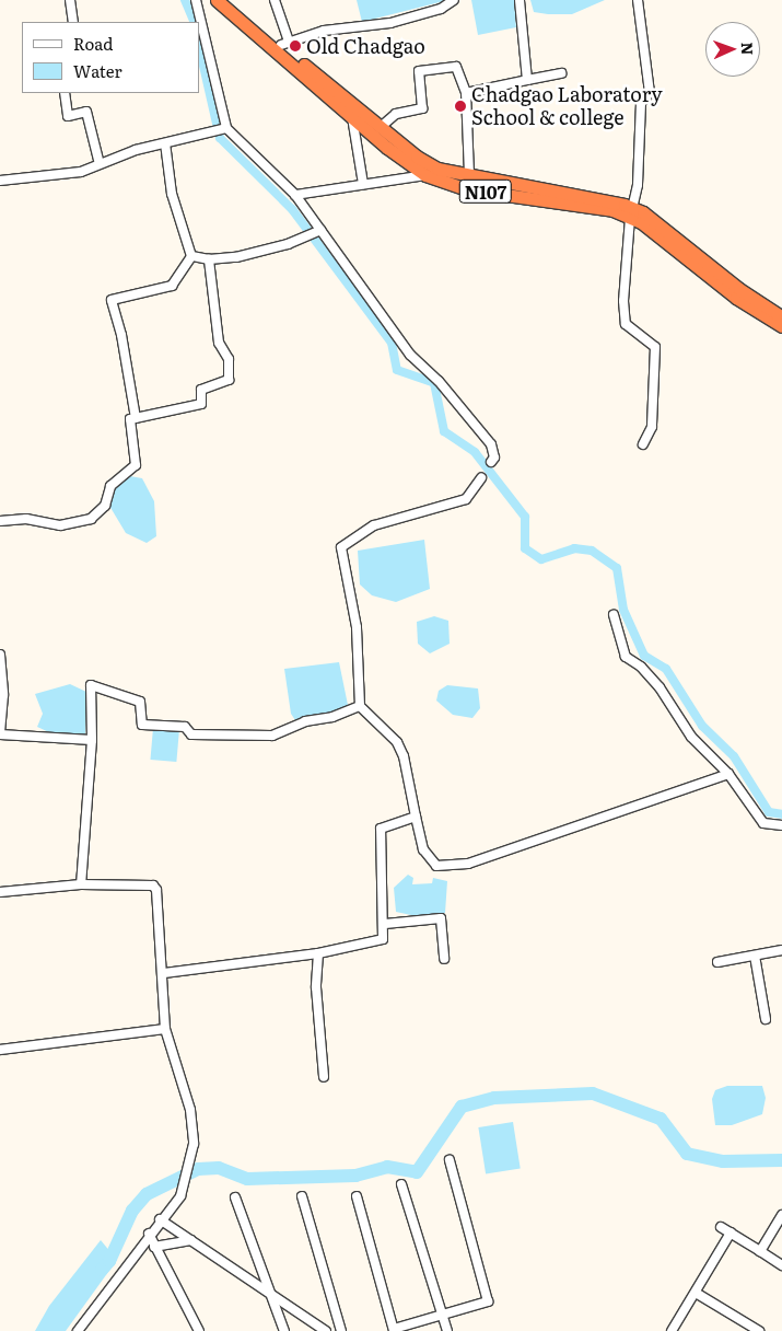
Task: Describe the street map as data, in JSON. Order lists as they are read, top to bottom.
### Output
{
  "streets": {
    "highway": ["N107"]
  },
  "places": ["Old Chadgao", "Chadgao Laboratory School & college"],
  "legend": ["Road", "Water"],
  "north": "right"
}
